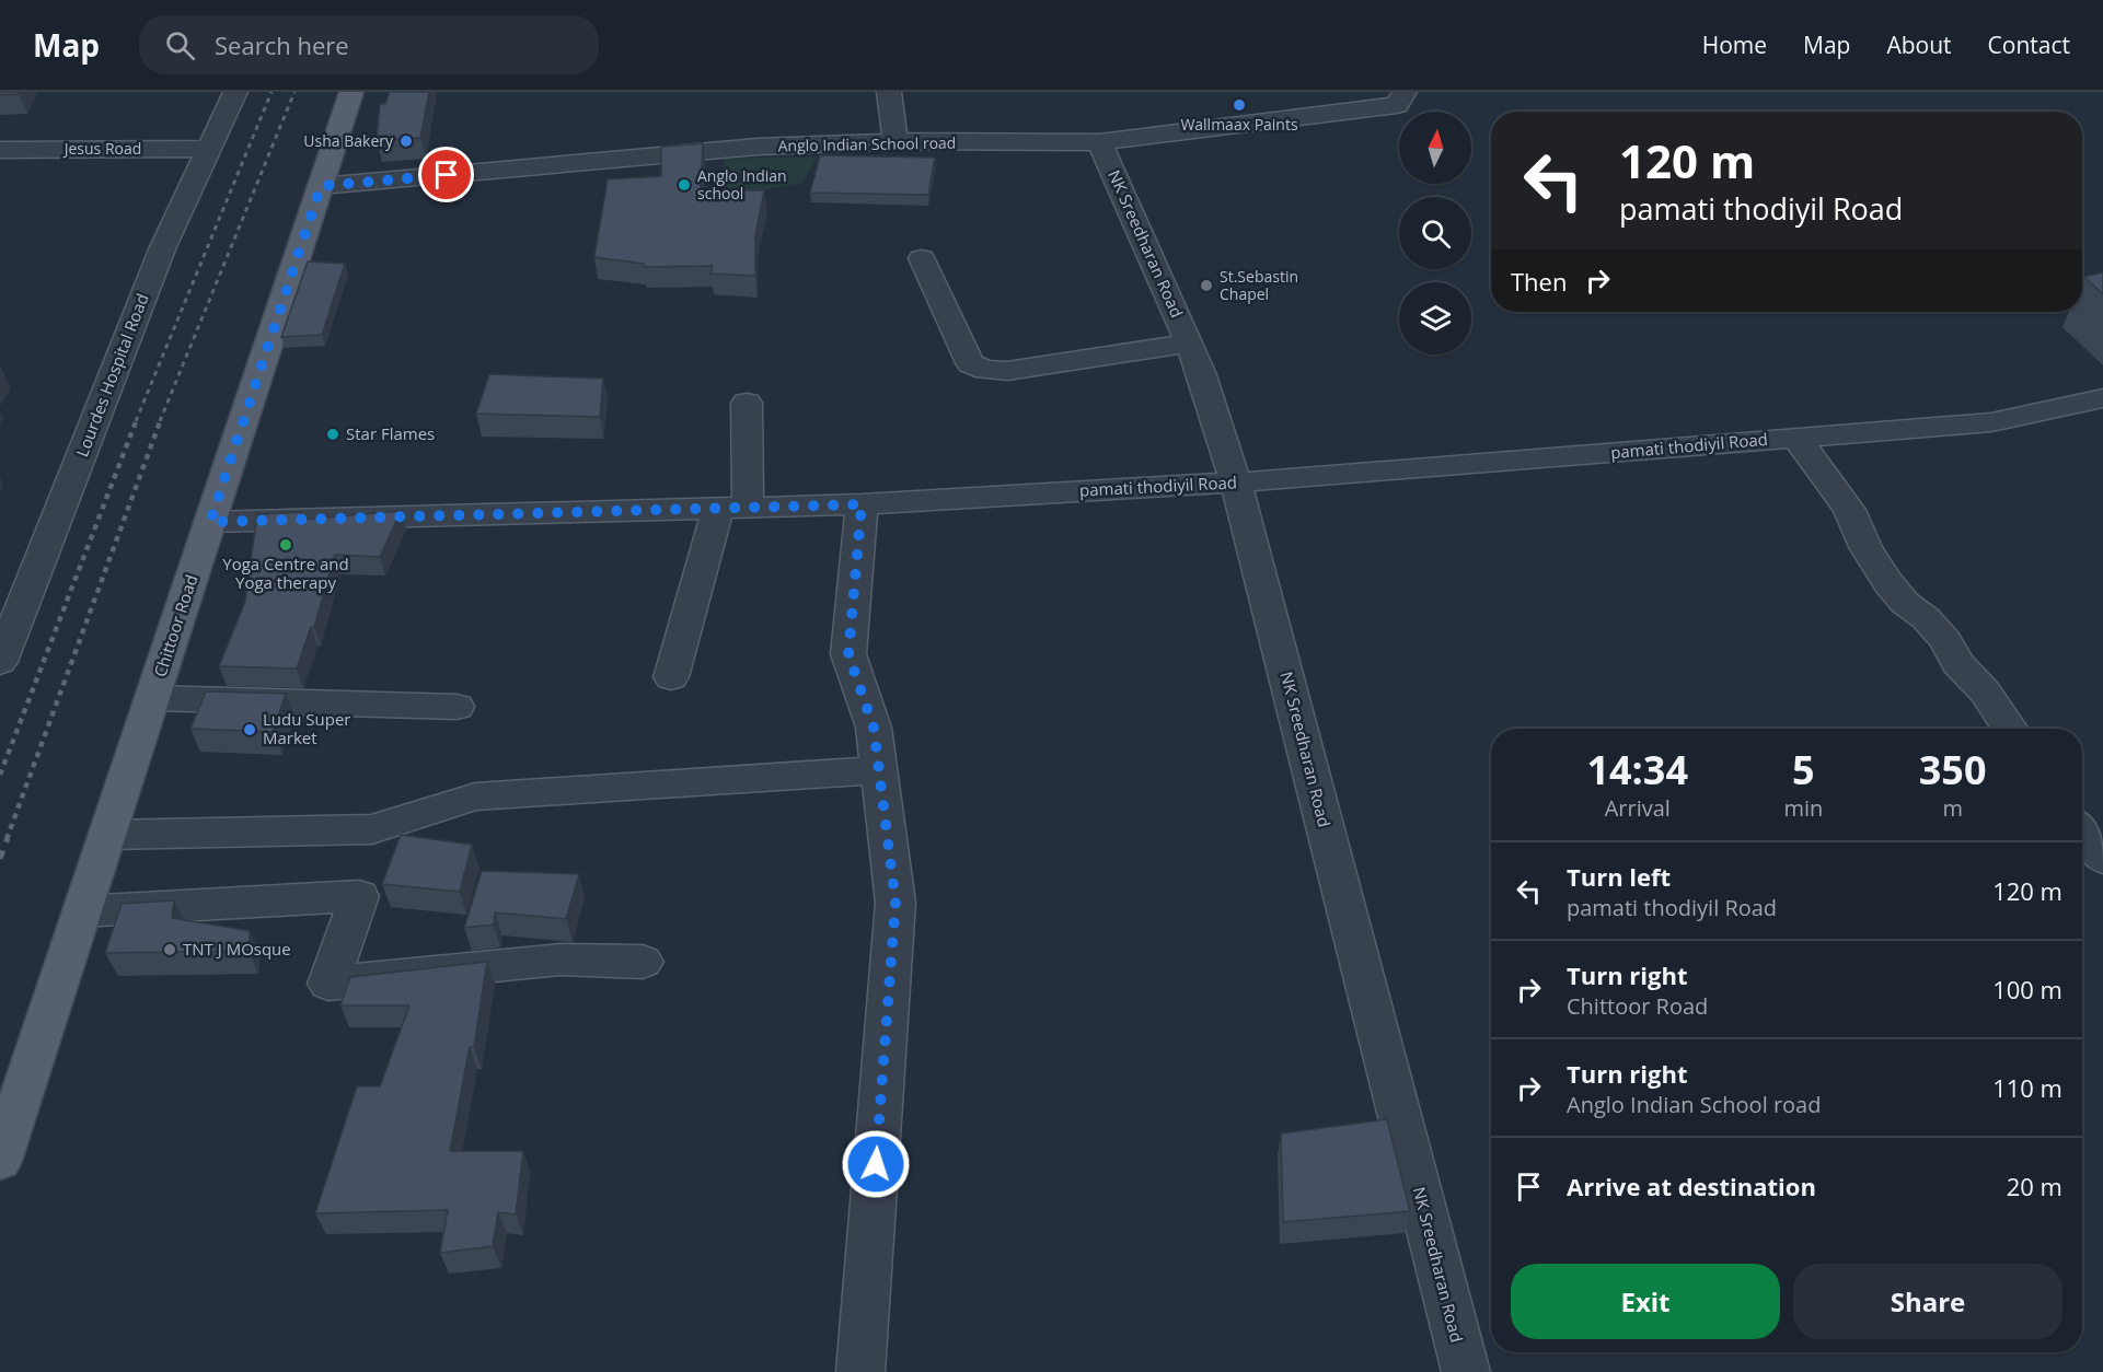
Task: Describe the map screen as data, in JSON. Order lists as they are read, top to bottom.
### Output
{
  "streets": {
    "main road": ["Chittoor Road"],
    "street": [
      "Anglo Indian School road",
      "Jesus Road",
      "NK Sreedharan Road",
      "Lourdes Hospital Road",
      "pamati thodiyil Road"
    ]
  },
  "crossings": [
    ["Anglo Indian School road", "NK Sreedharan Road"],
    ["Anglo Indian School road", "Chittoor Road"],
    ["Jesus Road", "Lourdes Hospital Road"],
    ["NK Sreedharan Road", "pamati thodiyil Road"],
    ["pamati thodiyil Road", "Chittoor Road"]
  ],
  "places": [
    "Wallmaax Paints",
    "Usha Bakery",
    "Anglo Indian school",
    "St.Sebastin Chapel",
    "Star Flames",
    "Yoga Centre and Yoga therapy",
    "Ludu Super Market",
    "TNT J MOsque"
  ],
  "north": "top",
  "page": {
    "header": "Map",
    "search": "Search here",
    "nav": [
      "Home",
      "Map",
      "About",
      "Contact"
    ],
    "turn": ["120 m", "pamati thodiyil Road"],
    "then": "Then",
    "eta": [
      "14:34",
      "Arrival",
      "5",
      "min",
      "350",
      "m"
    ],
    "list": [
      {
        "name": "Turn left",
        "note": "pamati thodiyil Road",
        "value": "120 m"
      },
      {
        "name": "Turn right",
        "note": "Chittoor Road",
        "value": "100 m"
      },
      {
        "name": "Turn right",
        "note": "Anglo Indian School road",
        "value": "110 m"
      },
      {
        "name": "Arrive at destination",
        "value": "20 m"
      }
    ],
    "buttons": ["Exit", "Share"]
  }
}
